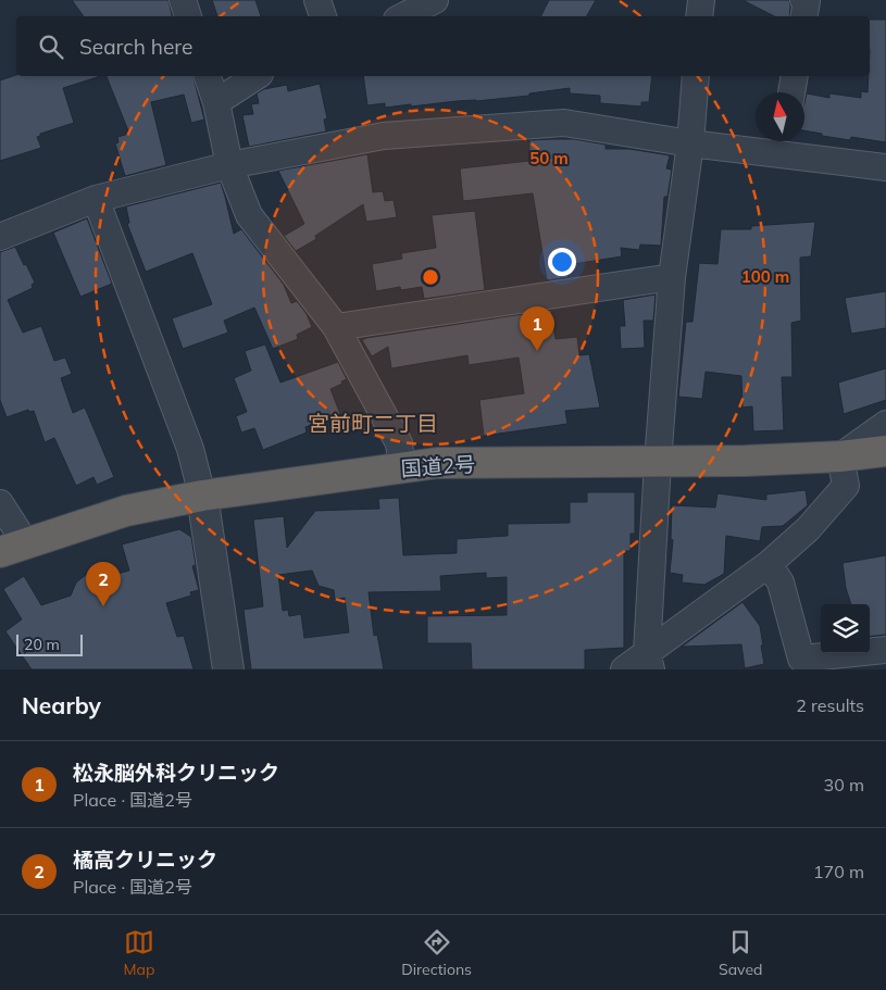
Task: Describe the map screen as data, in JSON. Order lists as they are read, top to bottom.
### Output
{
  "streets": {
    "highway": ["国道2号"]
  },
  "districts": ["宮前町二丁目"],
  "scale_bar": "20 m",
  "north": "top",
  "page": {
    "search": "Search here",
    "pins": ["1", "2"],
    "scale": "20 m",
    "heading": ["Nearby", "2 results"],
    "list": [
      {
        "mark": "1",
        "name": "松永脳外科クリニック",
        "note": "Place · 国道2号",
        "value": "30 m"
      },
      {
        "mark": "2",
        "name": "橘高クリニック",
        "note": "Place · 国道2号",
        "value": "170 m"
      }
    ],
    "nav": ["Map", "Directions", "Saved"]
  },
  "rings": ["50 m", "100 m"]
}
